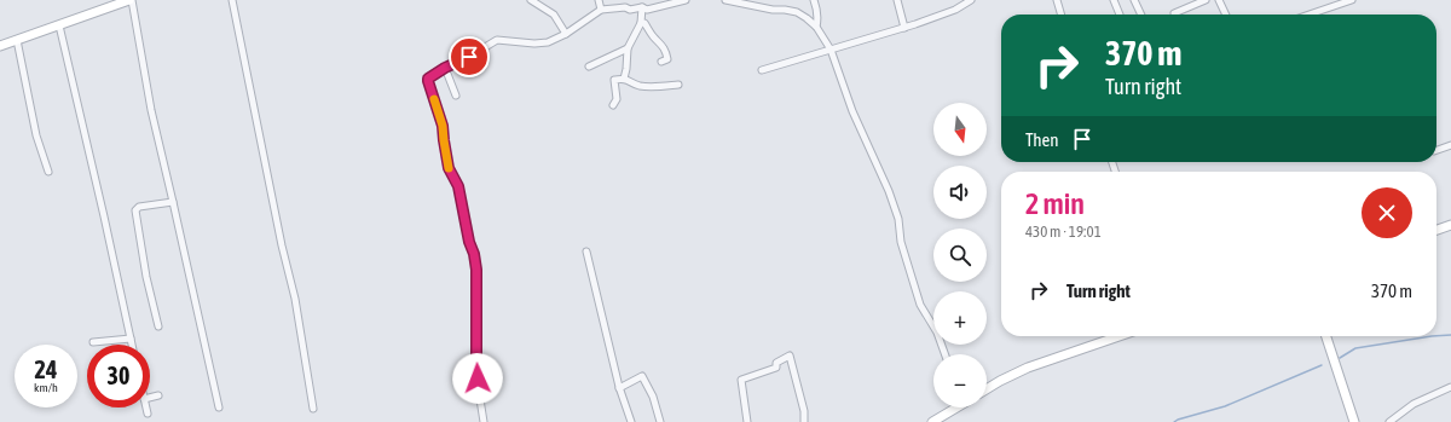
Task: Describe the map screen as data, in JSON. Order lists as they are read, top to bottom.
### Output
{
  "north": "bottom",
  "page": {
    "turn": ["370 m", "Turn right"],
    "map_buttons": ["+", "−"],
    "then": "Then",
    "heading": ["2 min", "430 m · 19:01"],
    "list": [
      {
        "name": "Turn right",
        "value": "370 m"
      }
    ],
    "speed": "24 km/h",
    "limit": "30"
  }
}
